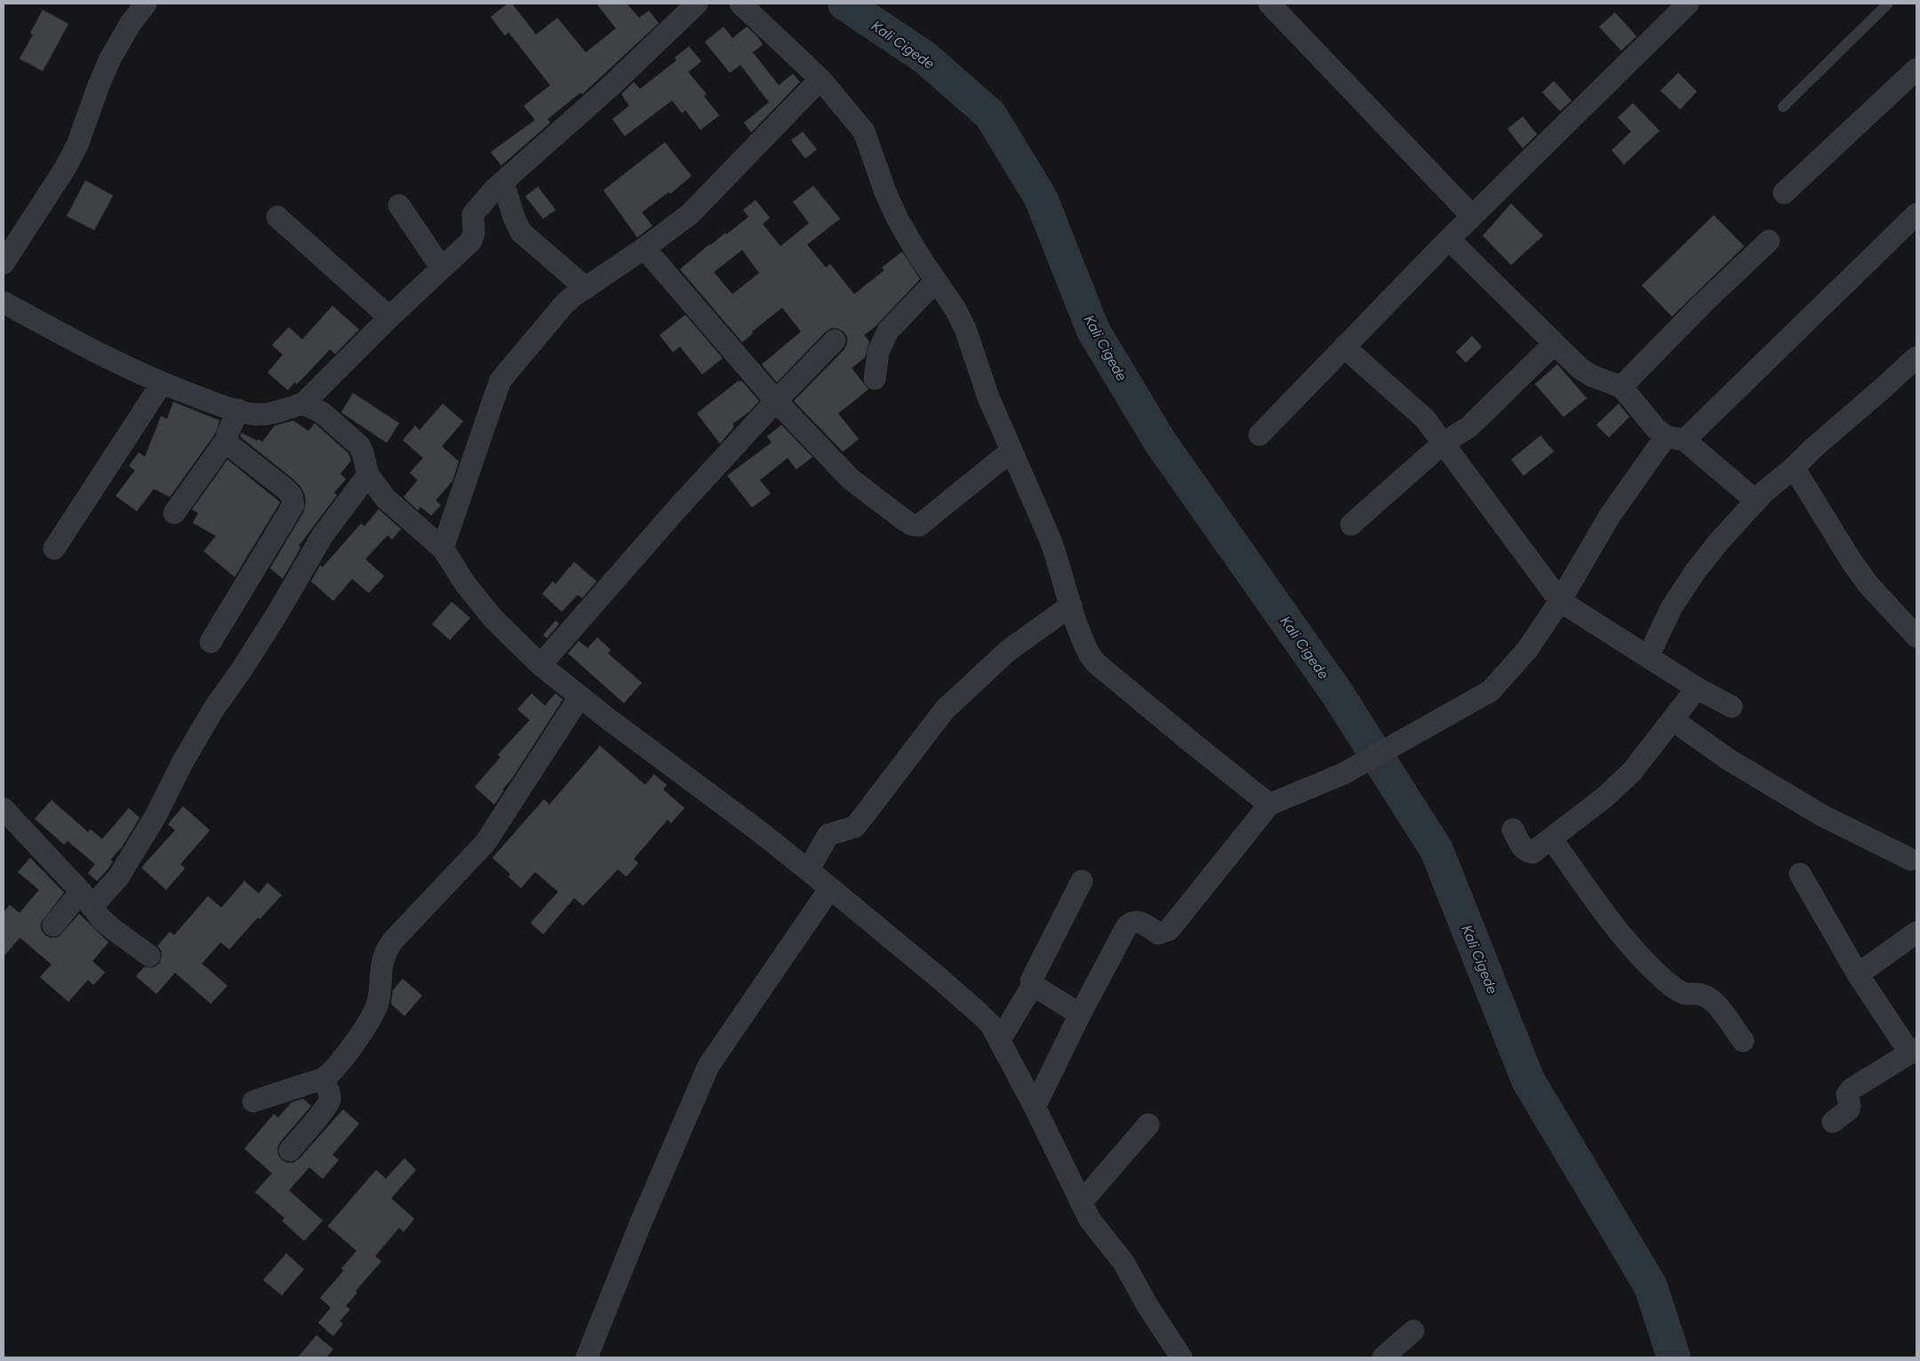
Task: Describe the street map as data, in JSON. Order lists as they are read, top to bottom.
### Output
{
  "water": ["Kali Cigede"]
}
